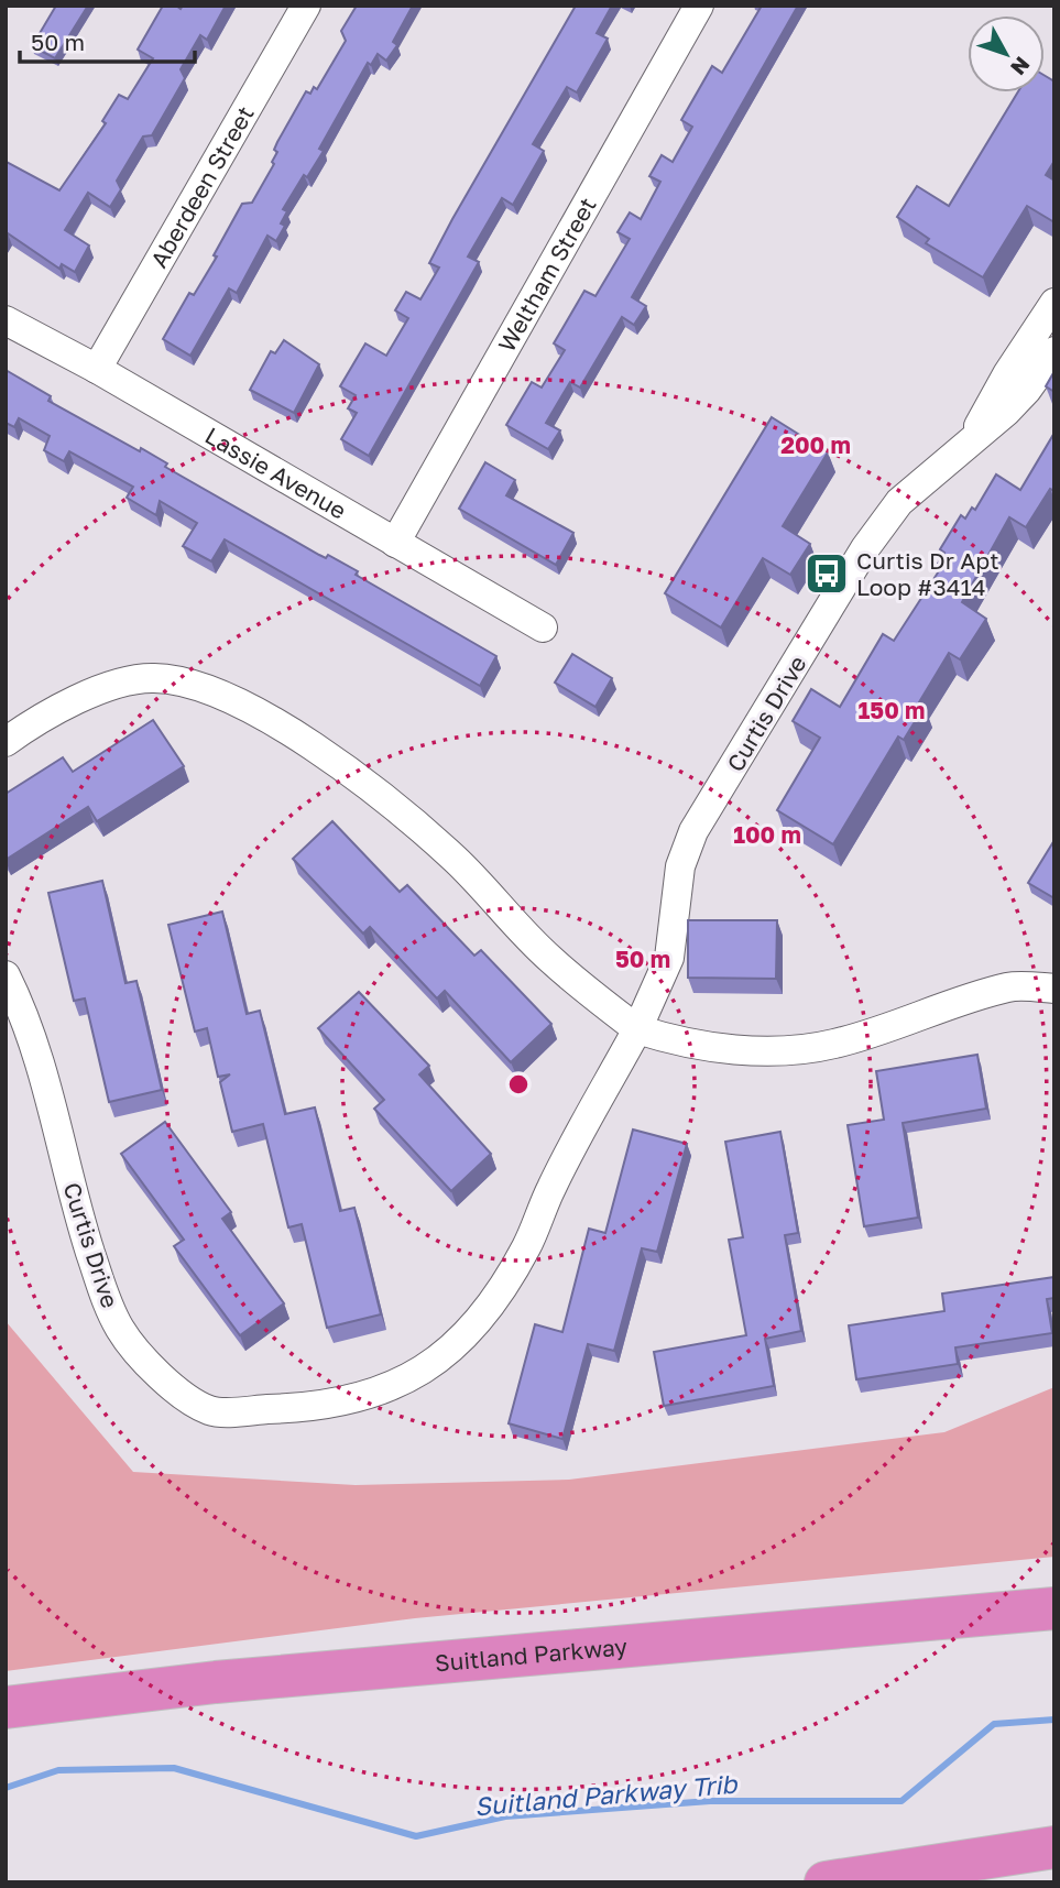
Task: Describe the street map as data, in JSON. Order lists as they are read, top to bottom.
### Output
{
  "streets": {
    "highway": ["Suitland Parkway"],
    "street": [
      "Aberdeen Street",
      "Weltham Street",
      "Lassie Avenue",
      "Curtis Drive"
    ]
  },
  "crossings": [
    ["Aberdeen Street", "Lassie Avenue"],
    ["Weltham Street", "Lassie Avenue"]
  ],
  "water": ["Suitland Parkway Trib"],
  "places": {
    "bus stop": ["Curtis Dr Apt Loop #3414"]
  },
  "scale_bar": "50 m",
  "north": "bottom right",
  "rings": [
    "200 m",
    "150 m",
    "100 m",
    "50 m"
  ]
}
